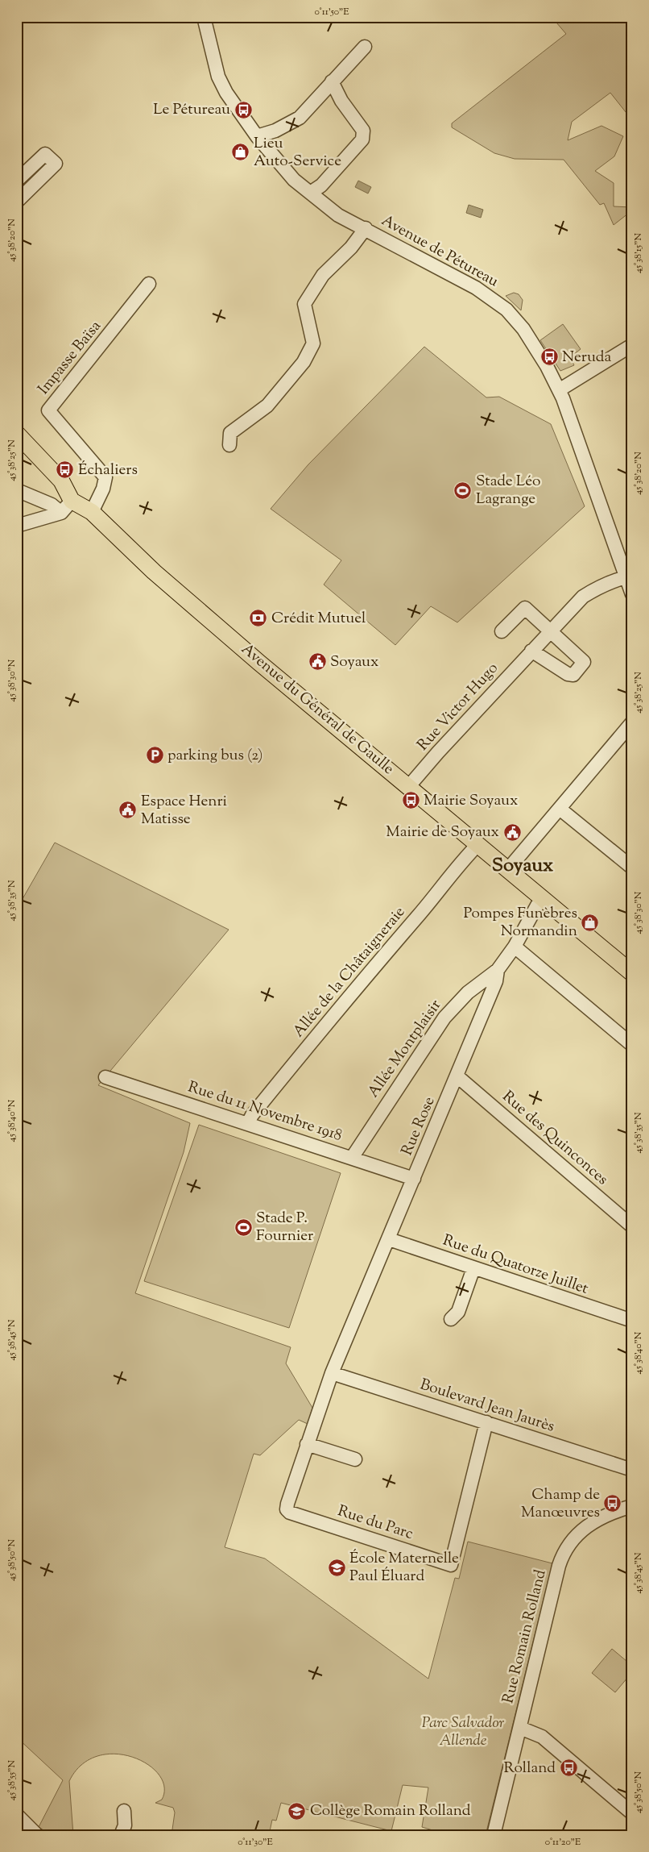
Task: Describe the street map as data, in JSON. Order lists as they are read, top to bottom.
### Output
{
  "streets": {
    "main road": ["Avenue du Général de Gaulle"],
    "street": [
      "Avenue de Pétureau",
      "Impasse Baïsa",
      "Rue Victor Hugo",
      "Allée de la Châtaigneraie",
      "Allée Montplaisir",
      "Rue du 11 Novembre 1918",
      "Rue Rose",
      "Rue des Quinconces",
      "Rue du Quatorze Juillet",
      "Boulevard Jean Jaurès",
      "Rue du Parc",
      "Rue Romain Rolland"
    ]
  },
  "crossings": [
    ["Avenue de Pétureau", "Rue Victor Hugo"],
    ["Impasse Baïsa", "Avenue du Général de Gaulle"],
    ["Rue Victor Hugo", "Avenue du Général de Gaulle"],
    ["Avenue du Général de Gaulle", "Allée de la Châtaigneraie"],
    ["Avenue du Général de Gaulle", "Rue Rose"],
    ["Allée de la Châtaigneraie", "Rue du 11 Novembre 1918"],
    ["Allée Montplaisir", "Rue du 11 Novembre 1918"],
    ["Allée Montplaisir", "Rue Rose"],
    ["Rue du 11 Novembre 1918", "Rue Rose"],
    ["Rue Rose", "Rue des Quinconces"],
    ["Rue Rose", "Rue du Quatorze Juillet"],
    ["Rue Rose", "Boulevard Jean Jaurès"],
    ["Rue Rose", "Rue du Parc"],
    ["Boulevard Jean Jaurès", "Rue du Parc"]
  ],
  "districts": ["Soyaux"],
  "parks": ["Parc Salvador Allende"],
  "places": {
    "bus stop": [
      "Le Pétureau",
      "Neruda",
      "Échaliers",
      "Mairie Soyaux",
      "Champ de Manœuvres",
      "Rolland"
    ],
    "shop": ["Lieu Auto-Service", "Pompes Funèbres Normandin"],
    "sports": ["Stade Léo Lagrange", "Stade P. Fournier"],
    "bank": ["Crédit Mutuel"],
    "public building": ["Soyaux", "Espace Henri Matisse", "Mairie de Soyaux"],
    "parking": ["parking bus (2)"],
    "school or university": ["École Maternelle Paul Éluard", "Collège Romain Rolland"]
  },
  "coordinates": [
    "0°11'50\"E",
    "45°38'20\"N",
    "45°38'15\"N",
    "45°38'25\"N",
    "45°38'30\"N",
    "45°38'35\"N",
    "45°38'40\"N",
    "45°38'45\"N",
    "45°38'50\"N",
    "45°38'55\"N",
    "0°11'30\"E",
    "0°11'20\"E"
  ]
}
